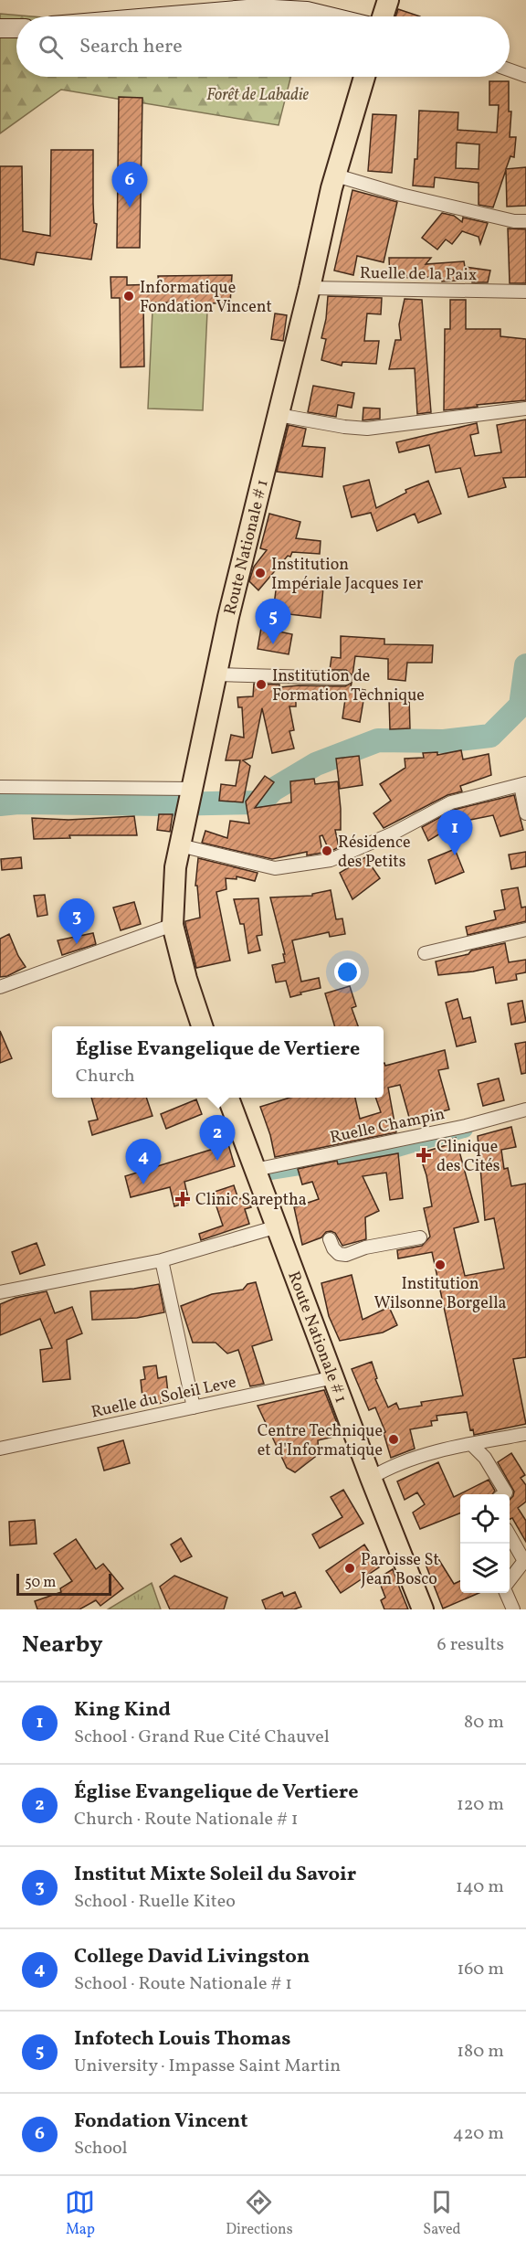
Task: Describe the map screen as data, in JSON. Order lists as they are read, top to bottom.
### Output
{
  "streets": {
    "main road": ["Route Nationale # 1"],
    "street": ["Ruelle de la Paix", "Ruelle Champin", "Ruelle du Soleil Leve"]
  },
  "crossings": [
    ["Ruelle de la Paix", "Route Nationale # 1"],
    ["Route Nationale # 1", "Ruelle Champin"],
    ["Route Nationale # 1", "Ruelle du Soleil Leve"]
  ],
  "parks": ["Forêt de Labadie"],
  "places": {
    "other": [
      "Informatique Fondation Vincent",
      "Institution Impériale Jacques 1er",
      "Institution de Formation Technique",
      "Résidence des Petits",
      "Institution Wilsonne Borgella",
      "Centre Technique et d'Informatique",
      "Paroisse St Jean Bosco"
    ],
    "health": ["Clinique des Cités", "Clinic Sareptha"]
  },
  "scale_bar": "50 m",
  "page": {
    "search": "Search here",
    "pins": [
      "6",
      "5",
      "1",
      "3",
      "2",
      "4"
    ],
    "popup": ["Église Evangelique de Vertiere", "Church"],
    "scale": "50 m",
    "heading": ["Nearby", "6 results"],
    "list": [
      {
        "mark": "1",
        "name": "King Kind",
        "note": "School · Grand Rue Cité Chauvel",
        "value": "80 m"
      },
      {
        "mark": "2",
        "name": "Église Evangelique de Vertiere",
        "note": "Church · Route Nationale # 1",
        "value": "120 m"
      },
      {
        "mark": "3",
        "name": "Institut Mixte Soleil du Savoir",
        "note": "School · Ruelle Kiteo",
        "value": "140 m"
      },
      {
        "mark": "4",
        "name": "College David Livingston",
        "note": "School · Route Nationale # 1",
        "value": "160 m"
      },
      {
        "mark": "5",
        "name": "Infotech Louis Thomas",
        "note": "University · Impasse Saint Martin",
        "value": "180 m"
      },
      {
        "mark": "6",
        "name": "Fondation Vincent",
        "note": "School",
        "value": "420 m"
      }
    ],
    "nav": ["Map", "Directions", "Saved"]
  }
}
